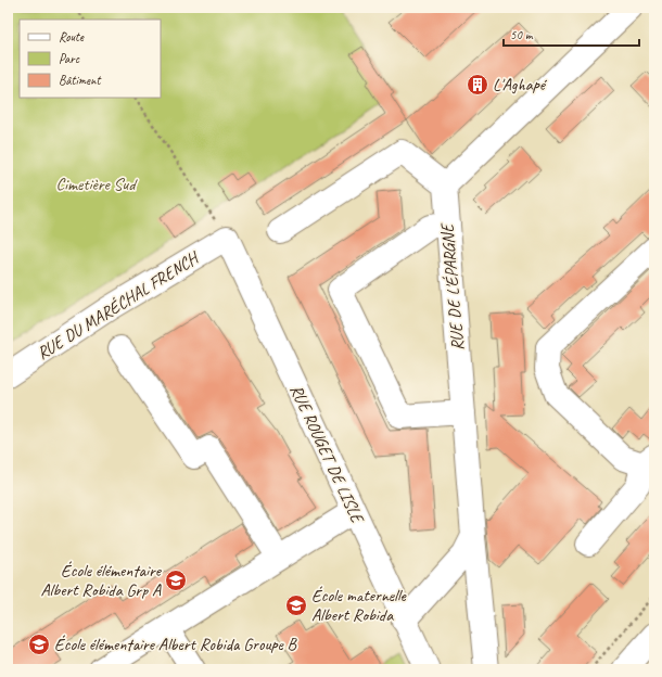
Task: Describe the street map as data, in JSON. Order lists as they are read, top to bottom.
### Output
{
  "streets": {
    "street": ["RUE DE L'ÉPARGNE", "RUE DU MARÉCHAL FRENCH", "RUE ROUGET DE LISLE"]
  },
  "crossings": [
    ["RUE DU MARÉCHAL FRENCH", "RUE ROUGET DE LISLE"]
  ],
  "parks": ["Cimetière Sud"],
  "places": {
    "building": ["L'Aghapé"],
    "school or university": ["École élémentaire Albert Robida Grp A", "École maternelle Albert Robida", "École élémentaire Albert Robida Groupe B"]
  },
  "legend": ["Route", "Parc", "Bâtiment"],
  "scale_bar": "50 m"
}
